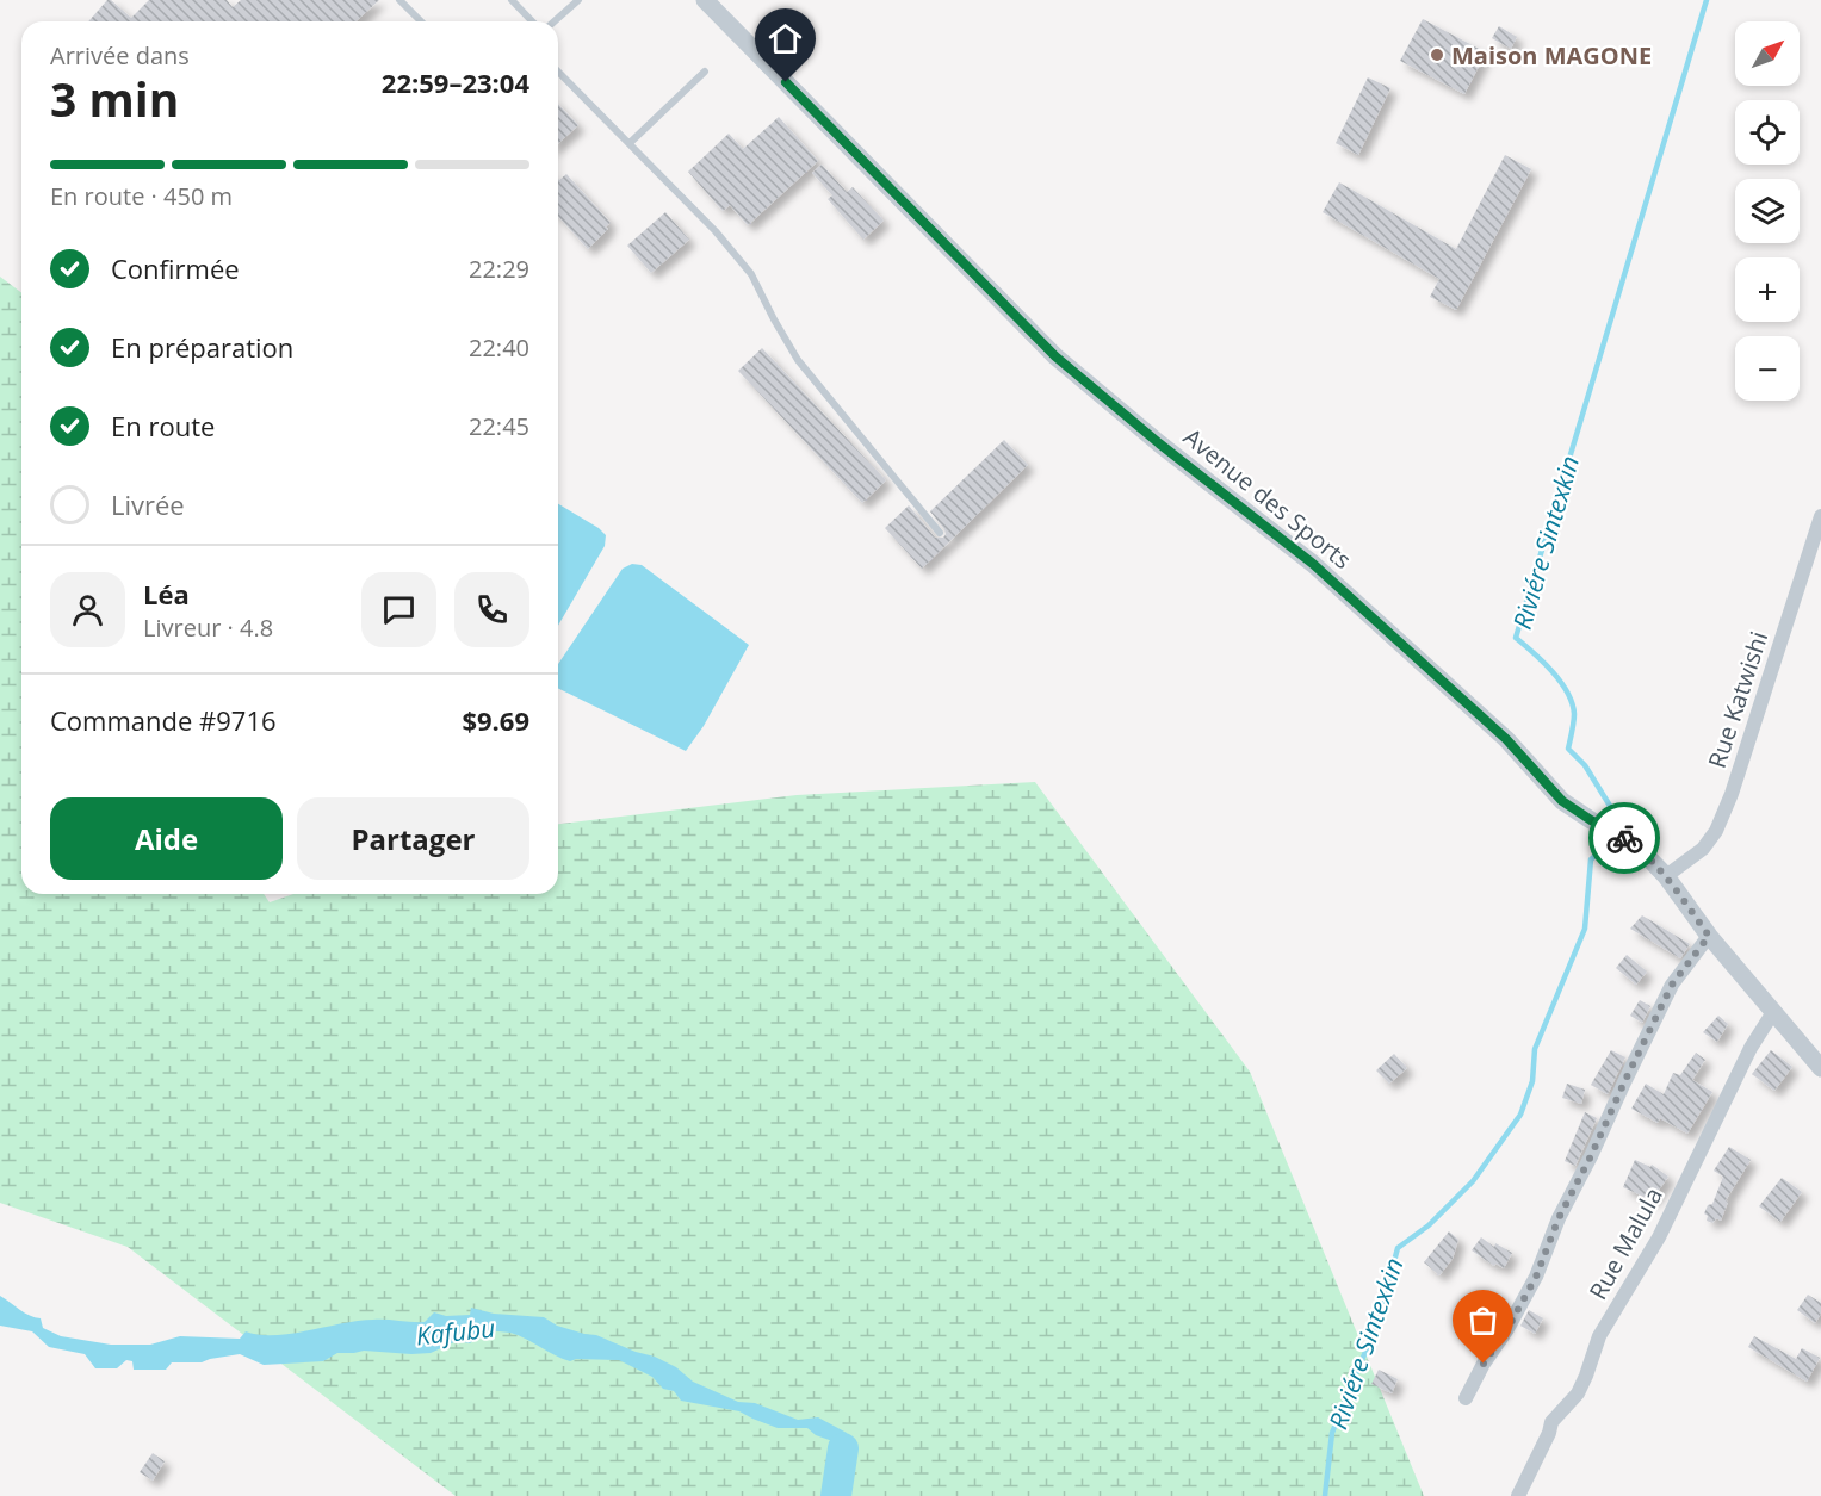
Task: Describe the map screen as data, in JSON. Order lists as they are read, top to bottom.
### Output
{
  "streets": {
    "street": ["Avenue des Sports", "Rue Katwishi", "Rue Malula"]
  },
  "crossings": [
    ["Avenue des Sports", "Rue Katwishi"],
    ["Avenue des Sports", "Rue Malula"]
  ],
  "water": ["Riviére Sintexkin", "Kafubu"],
  "places": ["Maison MAGONE"],
  "north": "top right",
  "page": {
    "map_buttons": ["+", "−"],
    "heading": ["3 min", "Arrivée dans", "22:59–23:04"],
    "panel": [
      "Léa",
      "Livreur · 4.8",
      "Commande #9716",
      "$9.69"
    ],
    "bar": "En route · 450 m",
    "list": [
      ["Confirmée", "22:29"],
      ["En préparation", "22:40"],
      ["En route", "22:45"],
      "Livrée"
    ],
    "buttons": ["Aide", "Partager"]
  }
}
